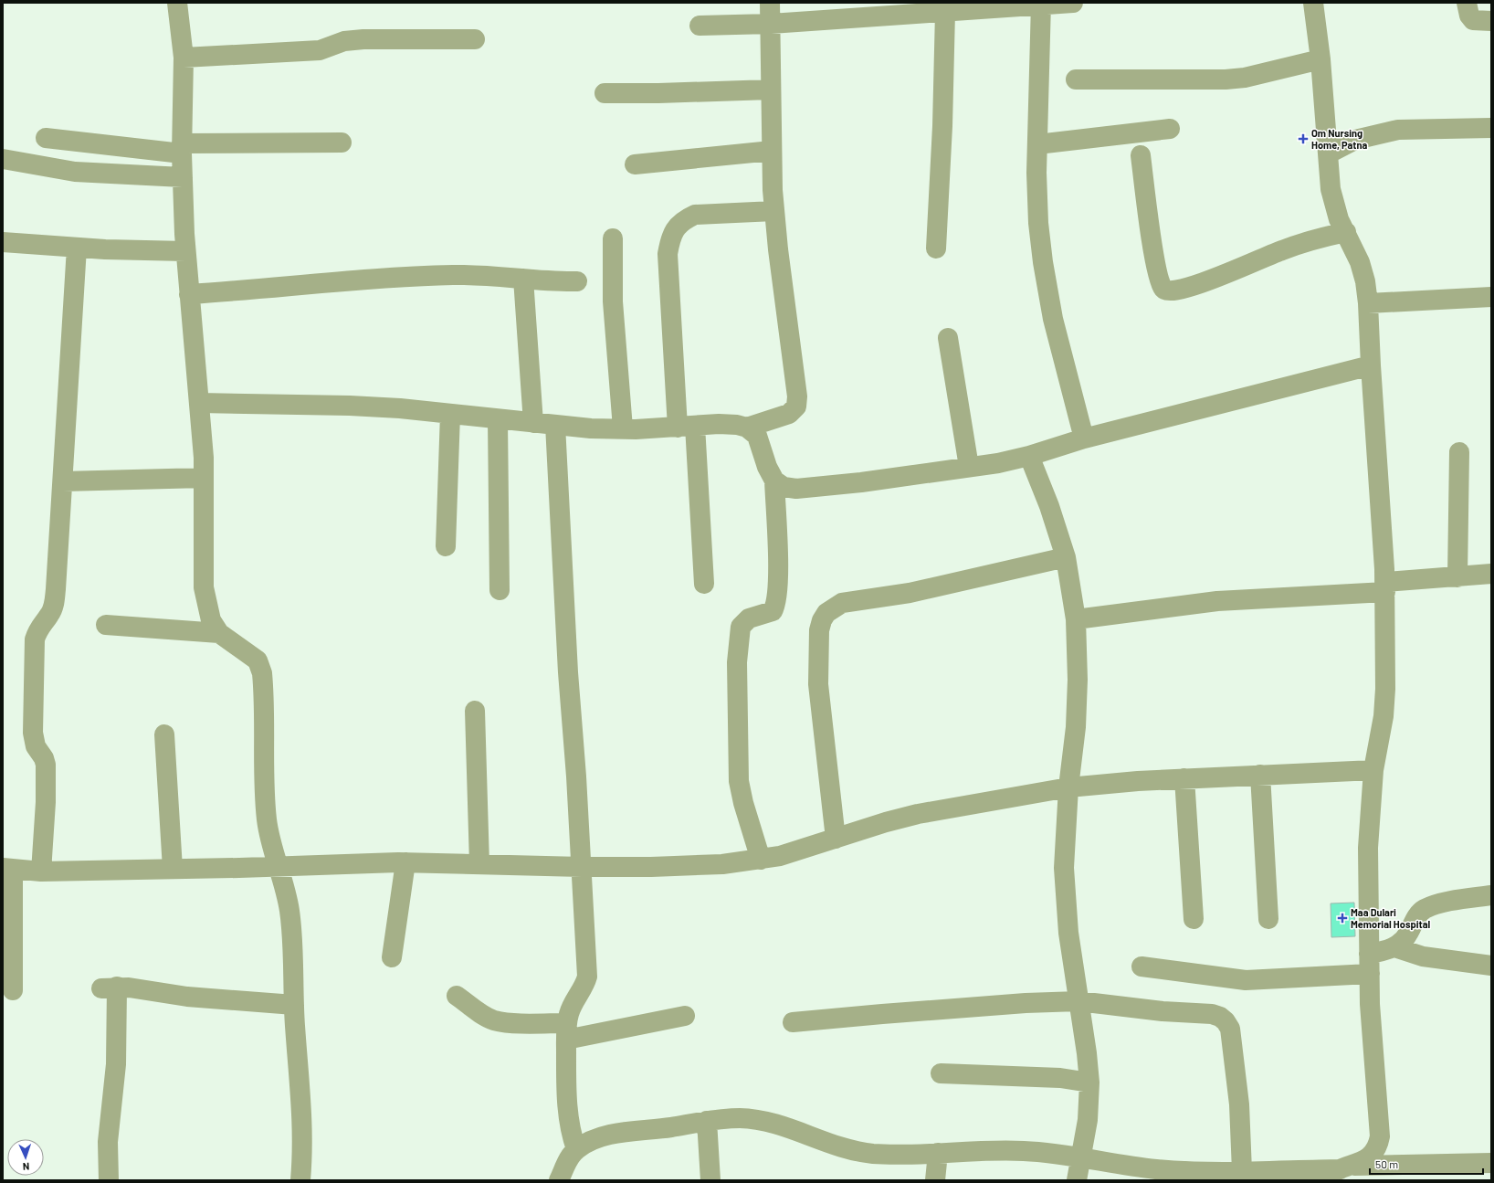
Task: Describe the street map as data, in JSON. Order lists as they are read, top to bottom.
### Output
{
  "places": {
    "health": ["Om Nursing Home, Patna", "Maa Dulari Memorial Hospital"]
  },
  "scale_bar": "50 m",
  "north": "bottom"
}
